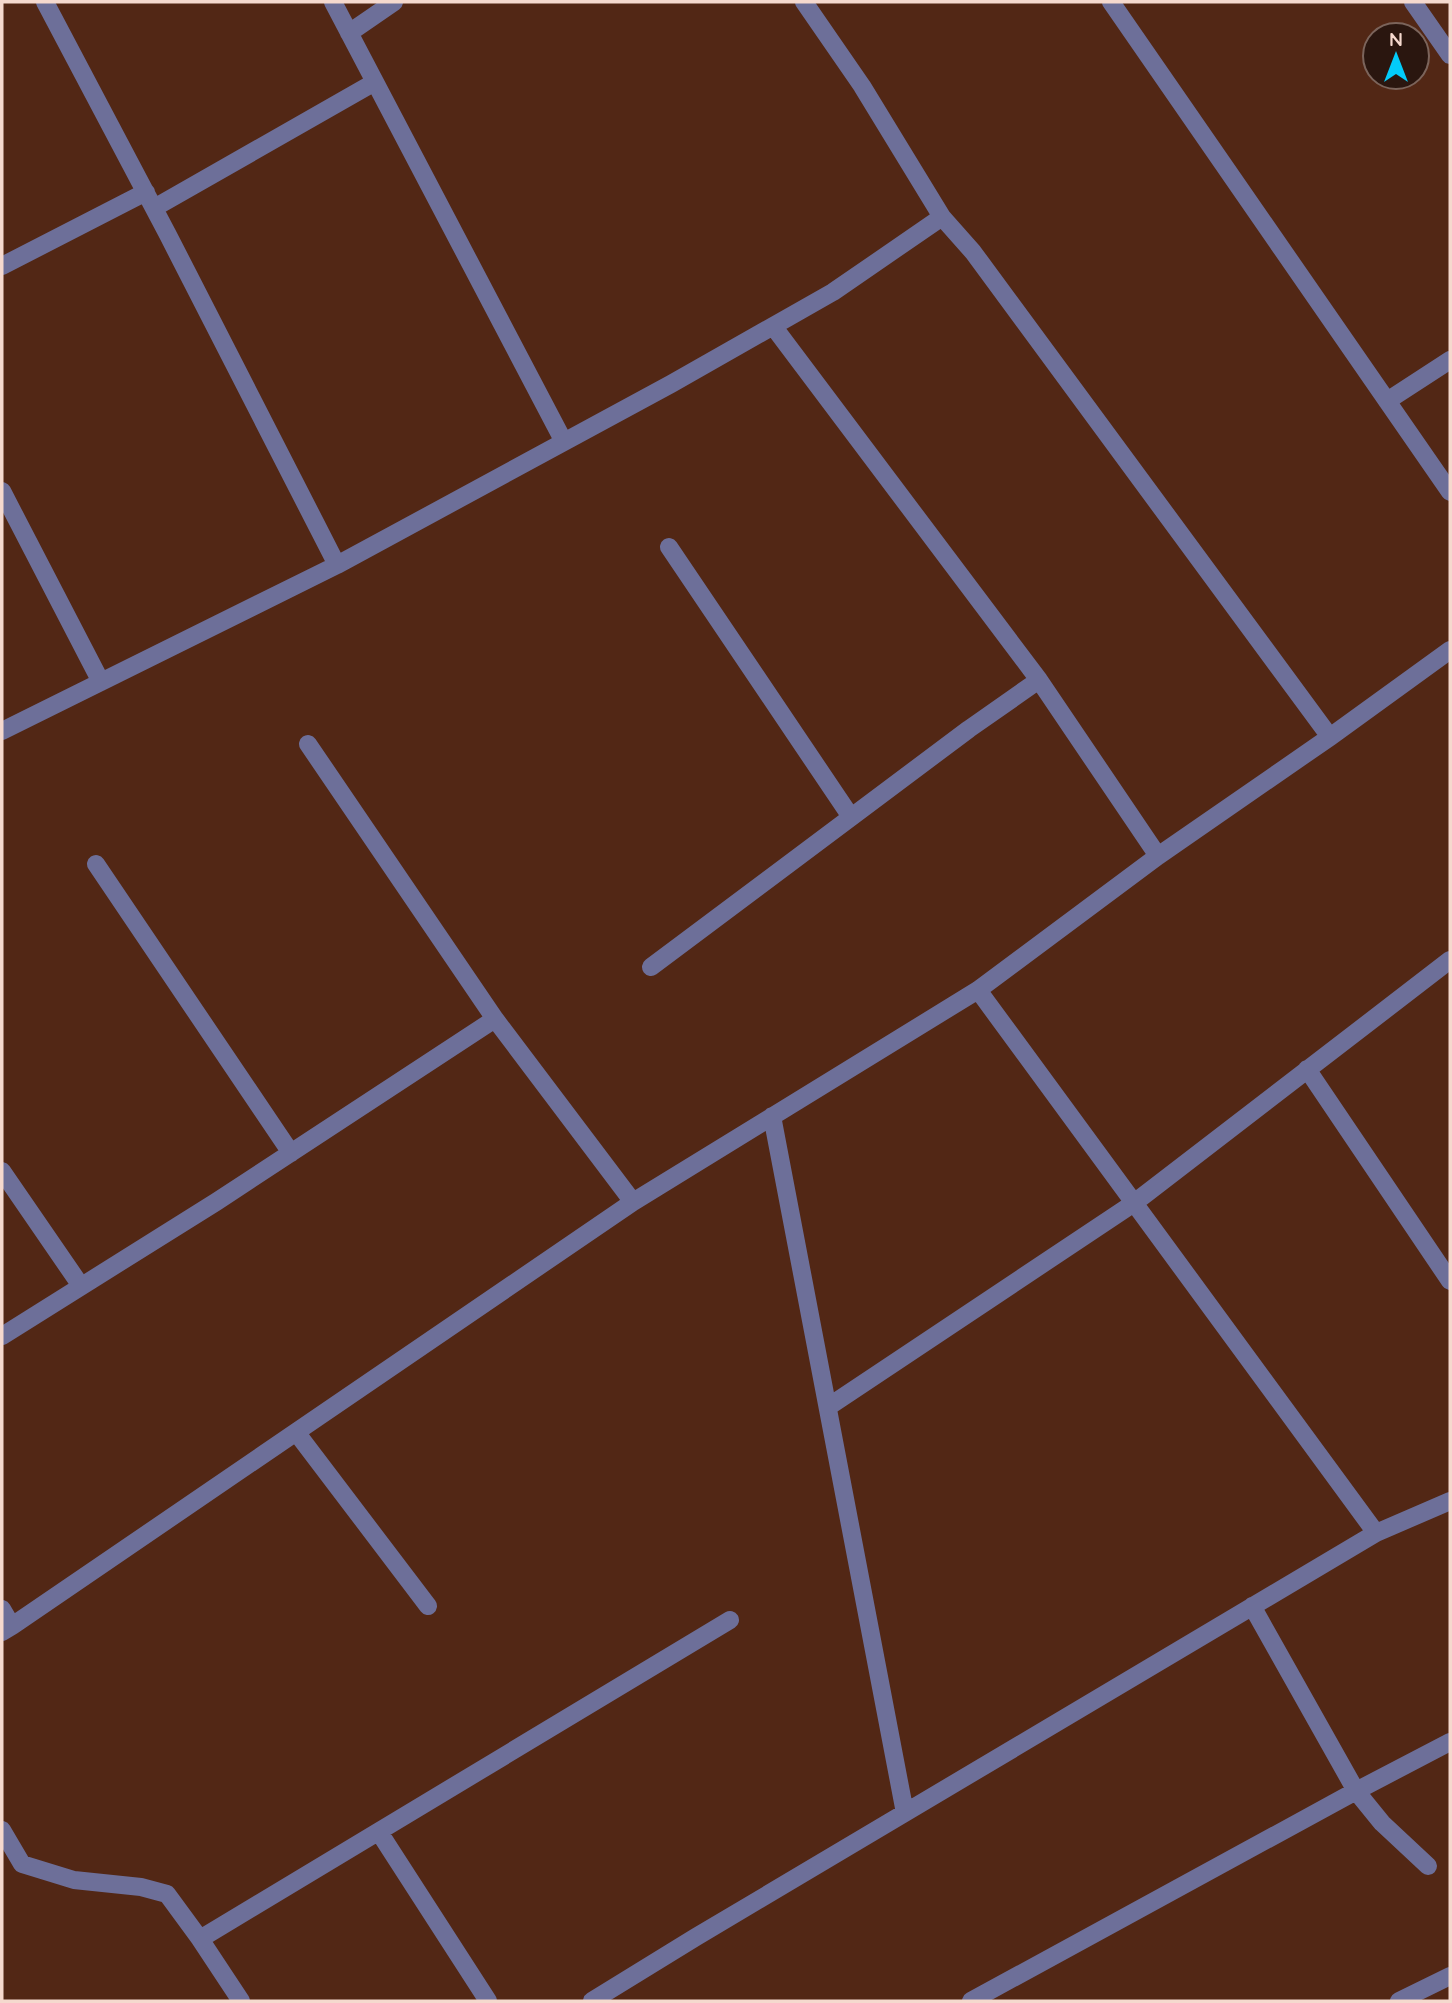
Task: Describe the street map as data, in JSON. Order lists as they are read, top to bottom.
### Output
{
  "north": "top"
}
